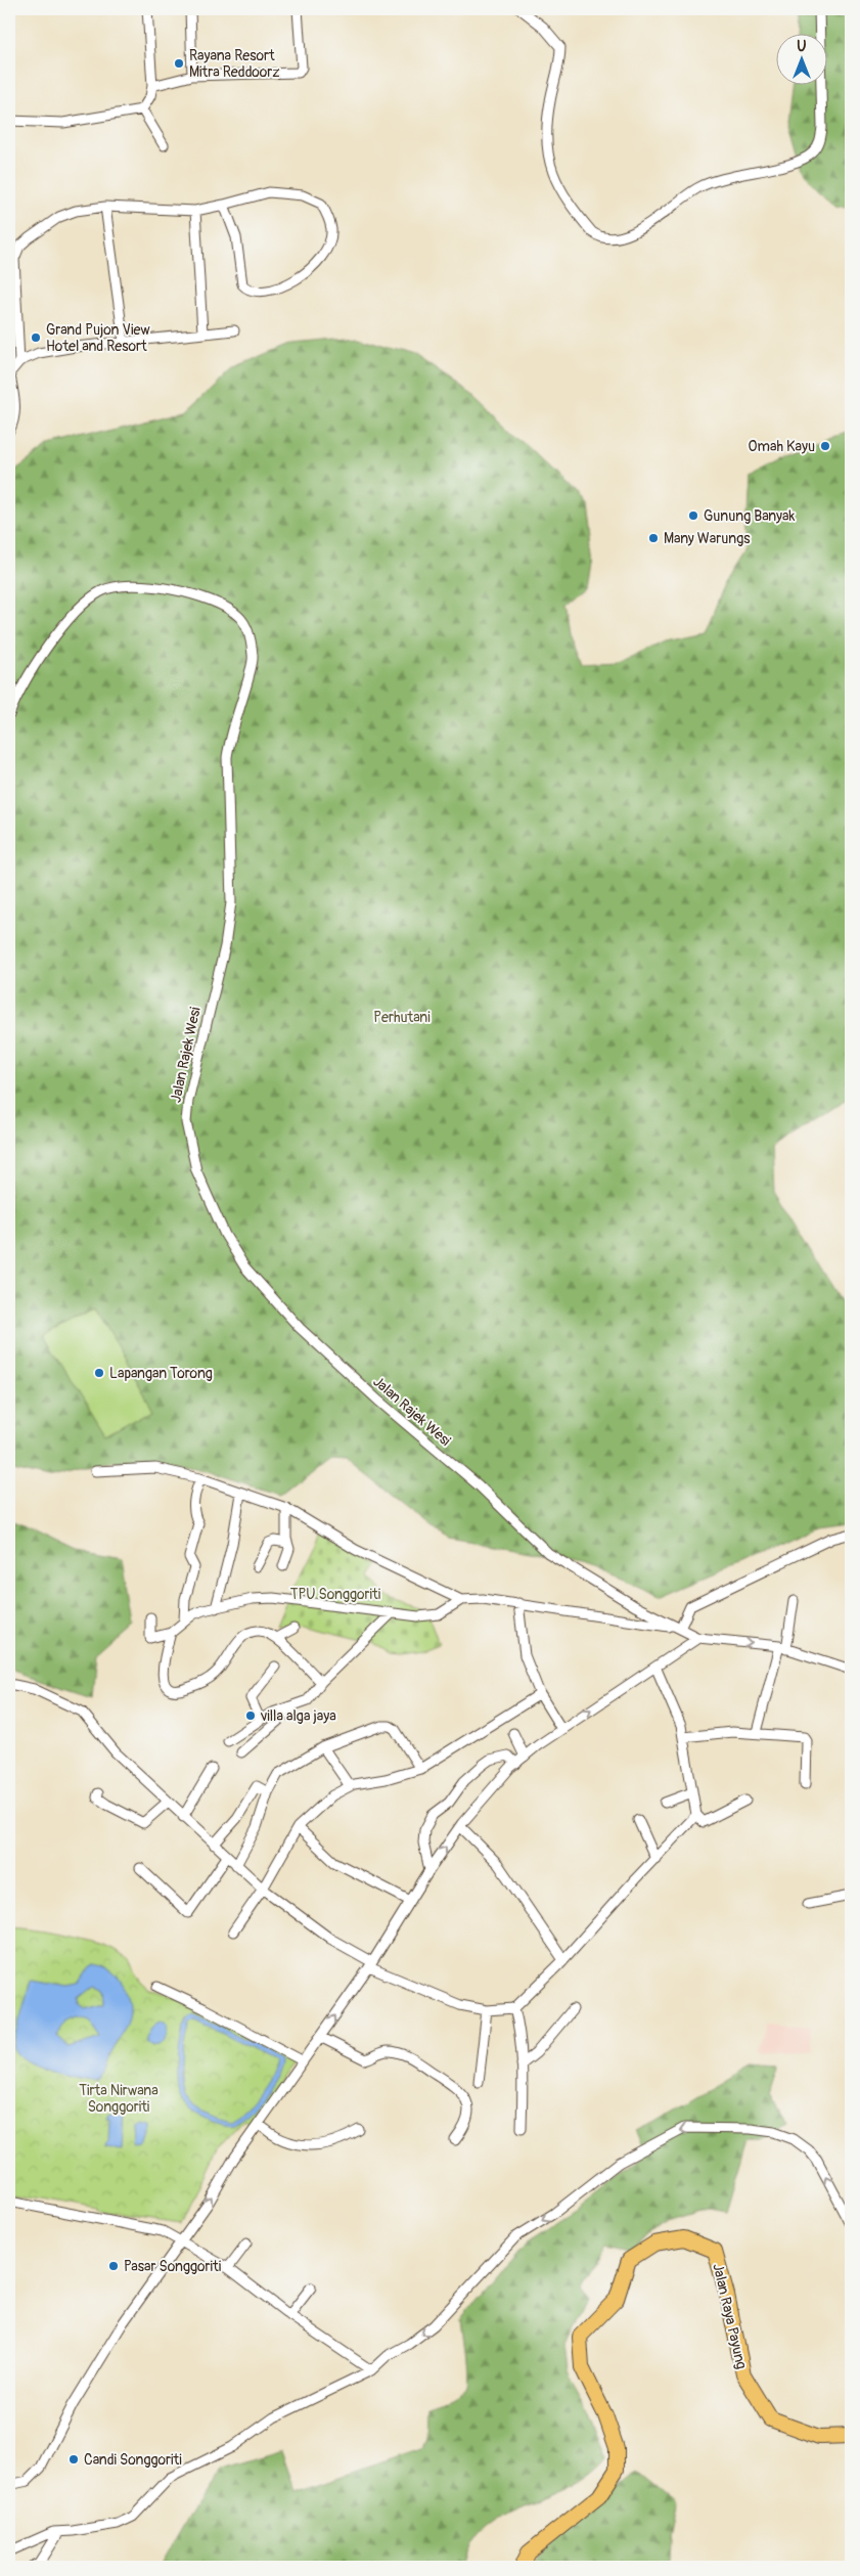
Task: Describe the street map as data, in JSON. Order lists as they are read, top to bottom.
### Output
{
  "streets": {
    "main road": ["Jalan Raya Payung"],
    "street": ["Jalan Rajek Wesi"]
  },
  "parks": ["Perhutani", "TPU Songgoriti", "Tirta Nirwana Songgoriti"],
  "places": [
    "Rayana Resort Mitra Reddoorz",
    "Grand Pujon View Hotel and Resort",
    "Omah Kayu",
    "Gunung Banyak",
    "Many Warungs",
    "Lapangan Torong",
    "villa alga jaya",
    "Pasar Songgoriti",
    "Candi Songgoriti"
  ],
  "north": "top"
}
